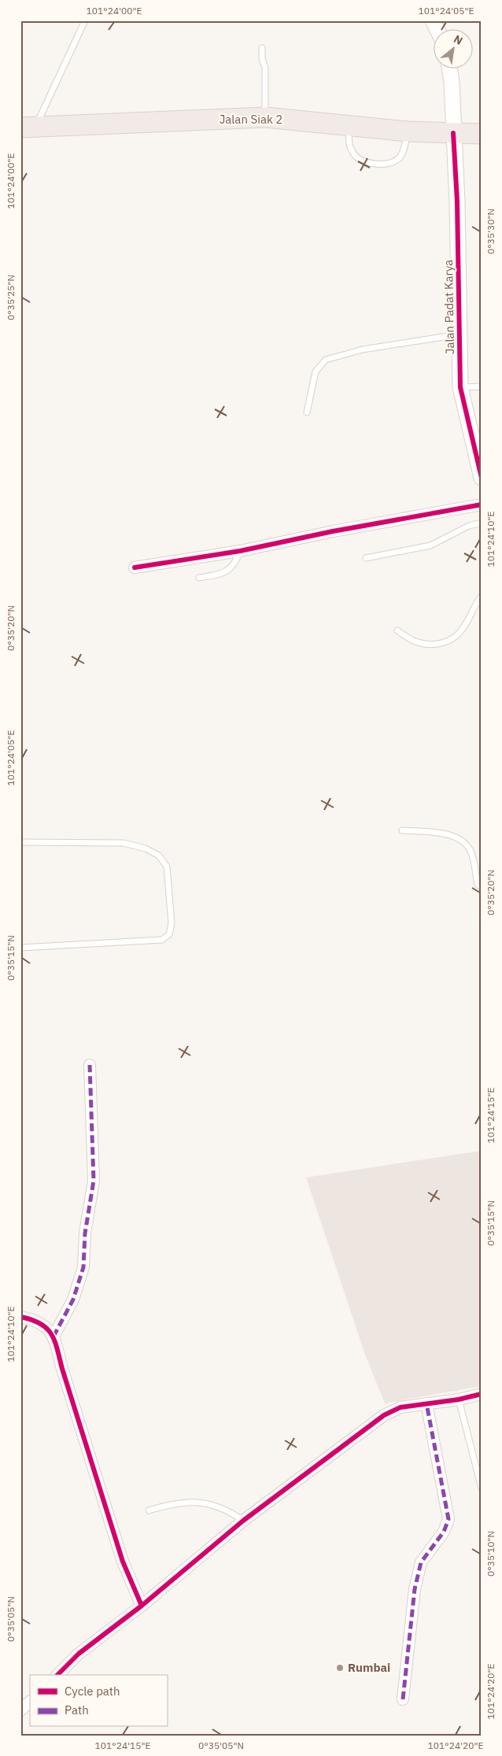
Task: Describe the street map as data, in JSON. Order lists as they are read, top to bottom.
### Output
{
  "streets": {
    "highway": ["Jalan Siak 2"],
    "street": ["Jalan Padat Karya"]
  },
  "crossings": [
    ["Jalan Siak 2", "Jalan Padat Karya"]
  ],
  "places": ["Rumbai"],
  "legend": ["Cycle path", "Path"],
  "north": "top right",
  "coordinates": [
    "101°24'00\"E",
    "101°24'05\"E",
    "0°35'30\"N",
    "0°35'25\"N",
    "101°24'10\"E",
    "0°35'20\"N",
    "0°35'15\"N",
    "101°24'15\"E",
    "0°35'10\"N",
    "0°35'05\"N",
    "101°24'20\"E"
  ]
}
